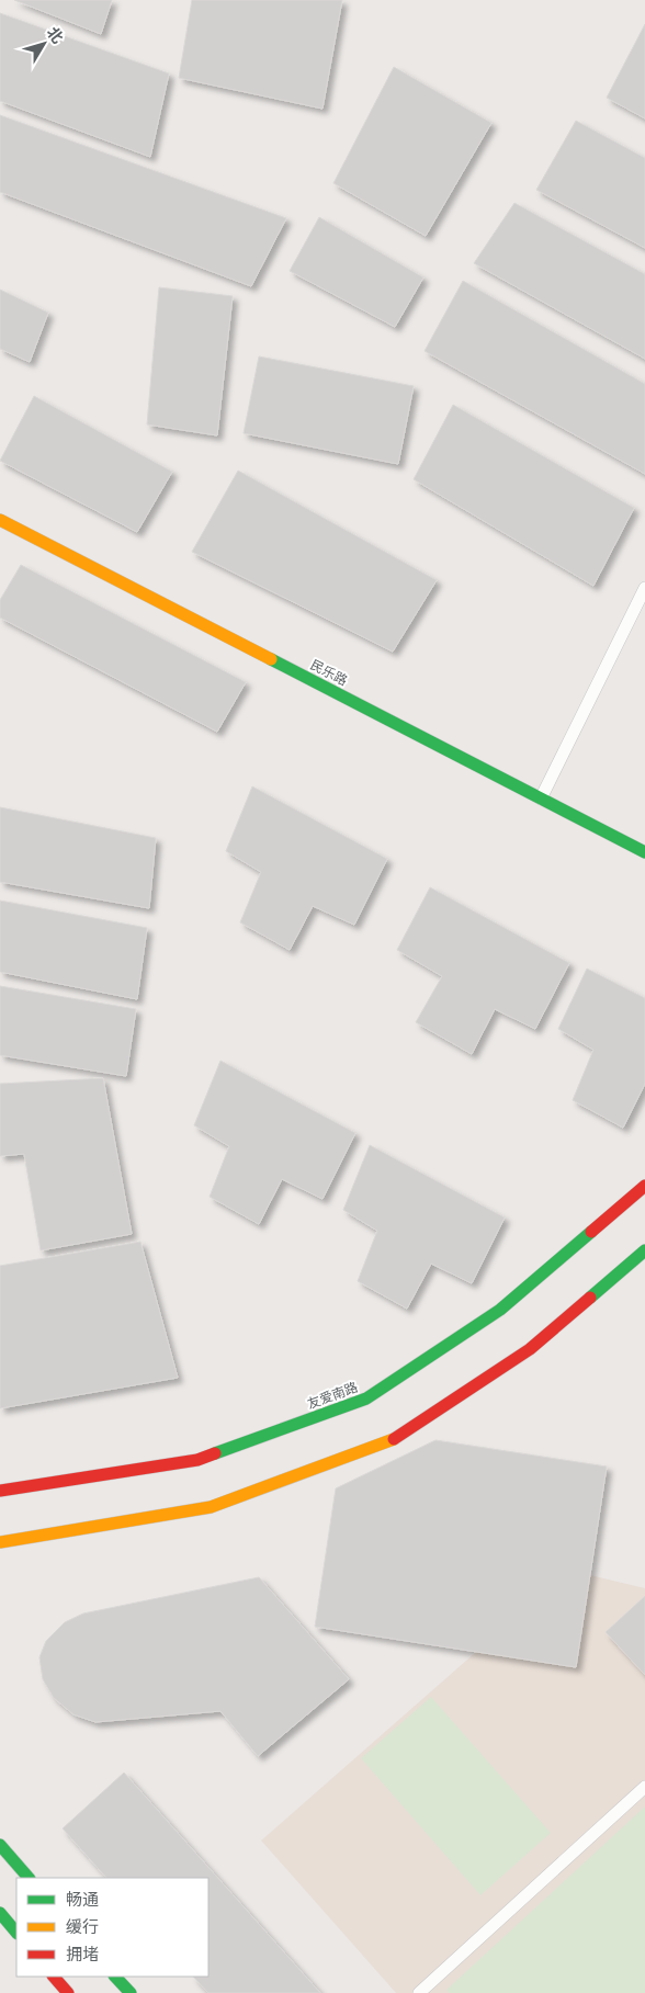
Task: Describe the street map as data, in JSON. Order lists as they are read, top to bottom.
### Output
{
  "streets": {
    "main road": ["民乐路", "友爱南路"]
  },
  "legend": ["畅通", "缓行", "拥堵"],
  "north": "top right"
}
